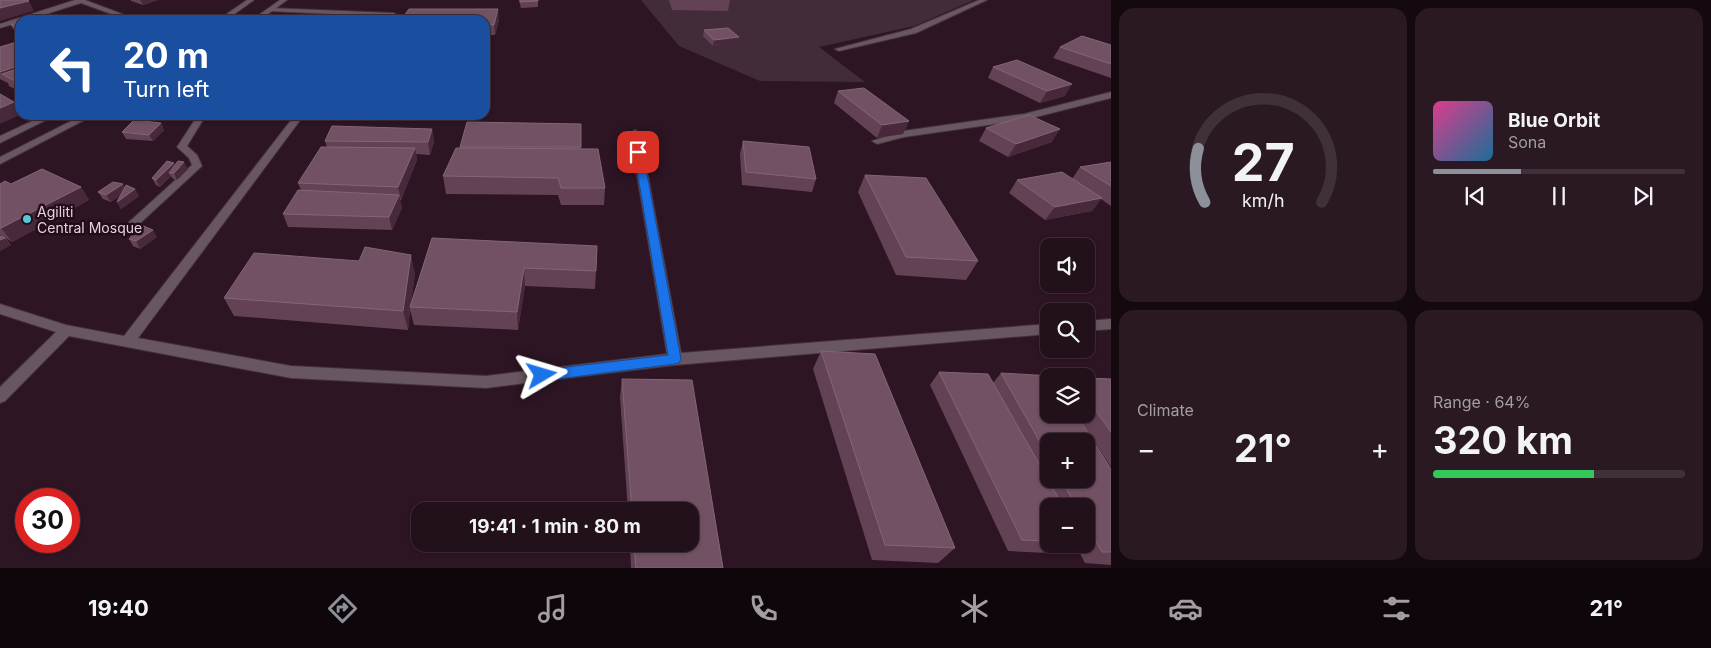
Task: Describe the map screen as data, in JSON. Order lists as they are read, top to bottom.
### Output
{
  "places": ["Agiliti Central Mosque"],
  "page": {
    "turn": ["20 m", "Turn left"],
    "song": ["Blue Orbit", "Sona"],
    "map_buttons": ["+", "−"],
    "tile": [
      "Climate",
      ["Range · 64%", "320 km"]
    ],
    "heat": ["−", "21°", "+"],
    "limit": "30",
    "trip": "19:41 · 1 min · 80 m",
    "tabs": ["19:40", "21°"],
    "gauge": ["27", "km/h"]
  }
}
